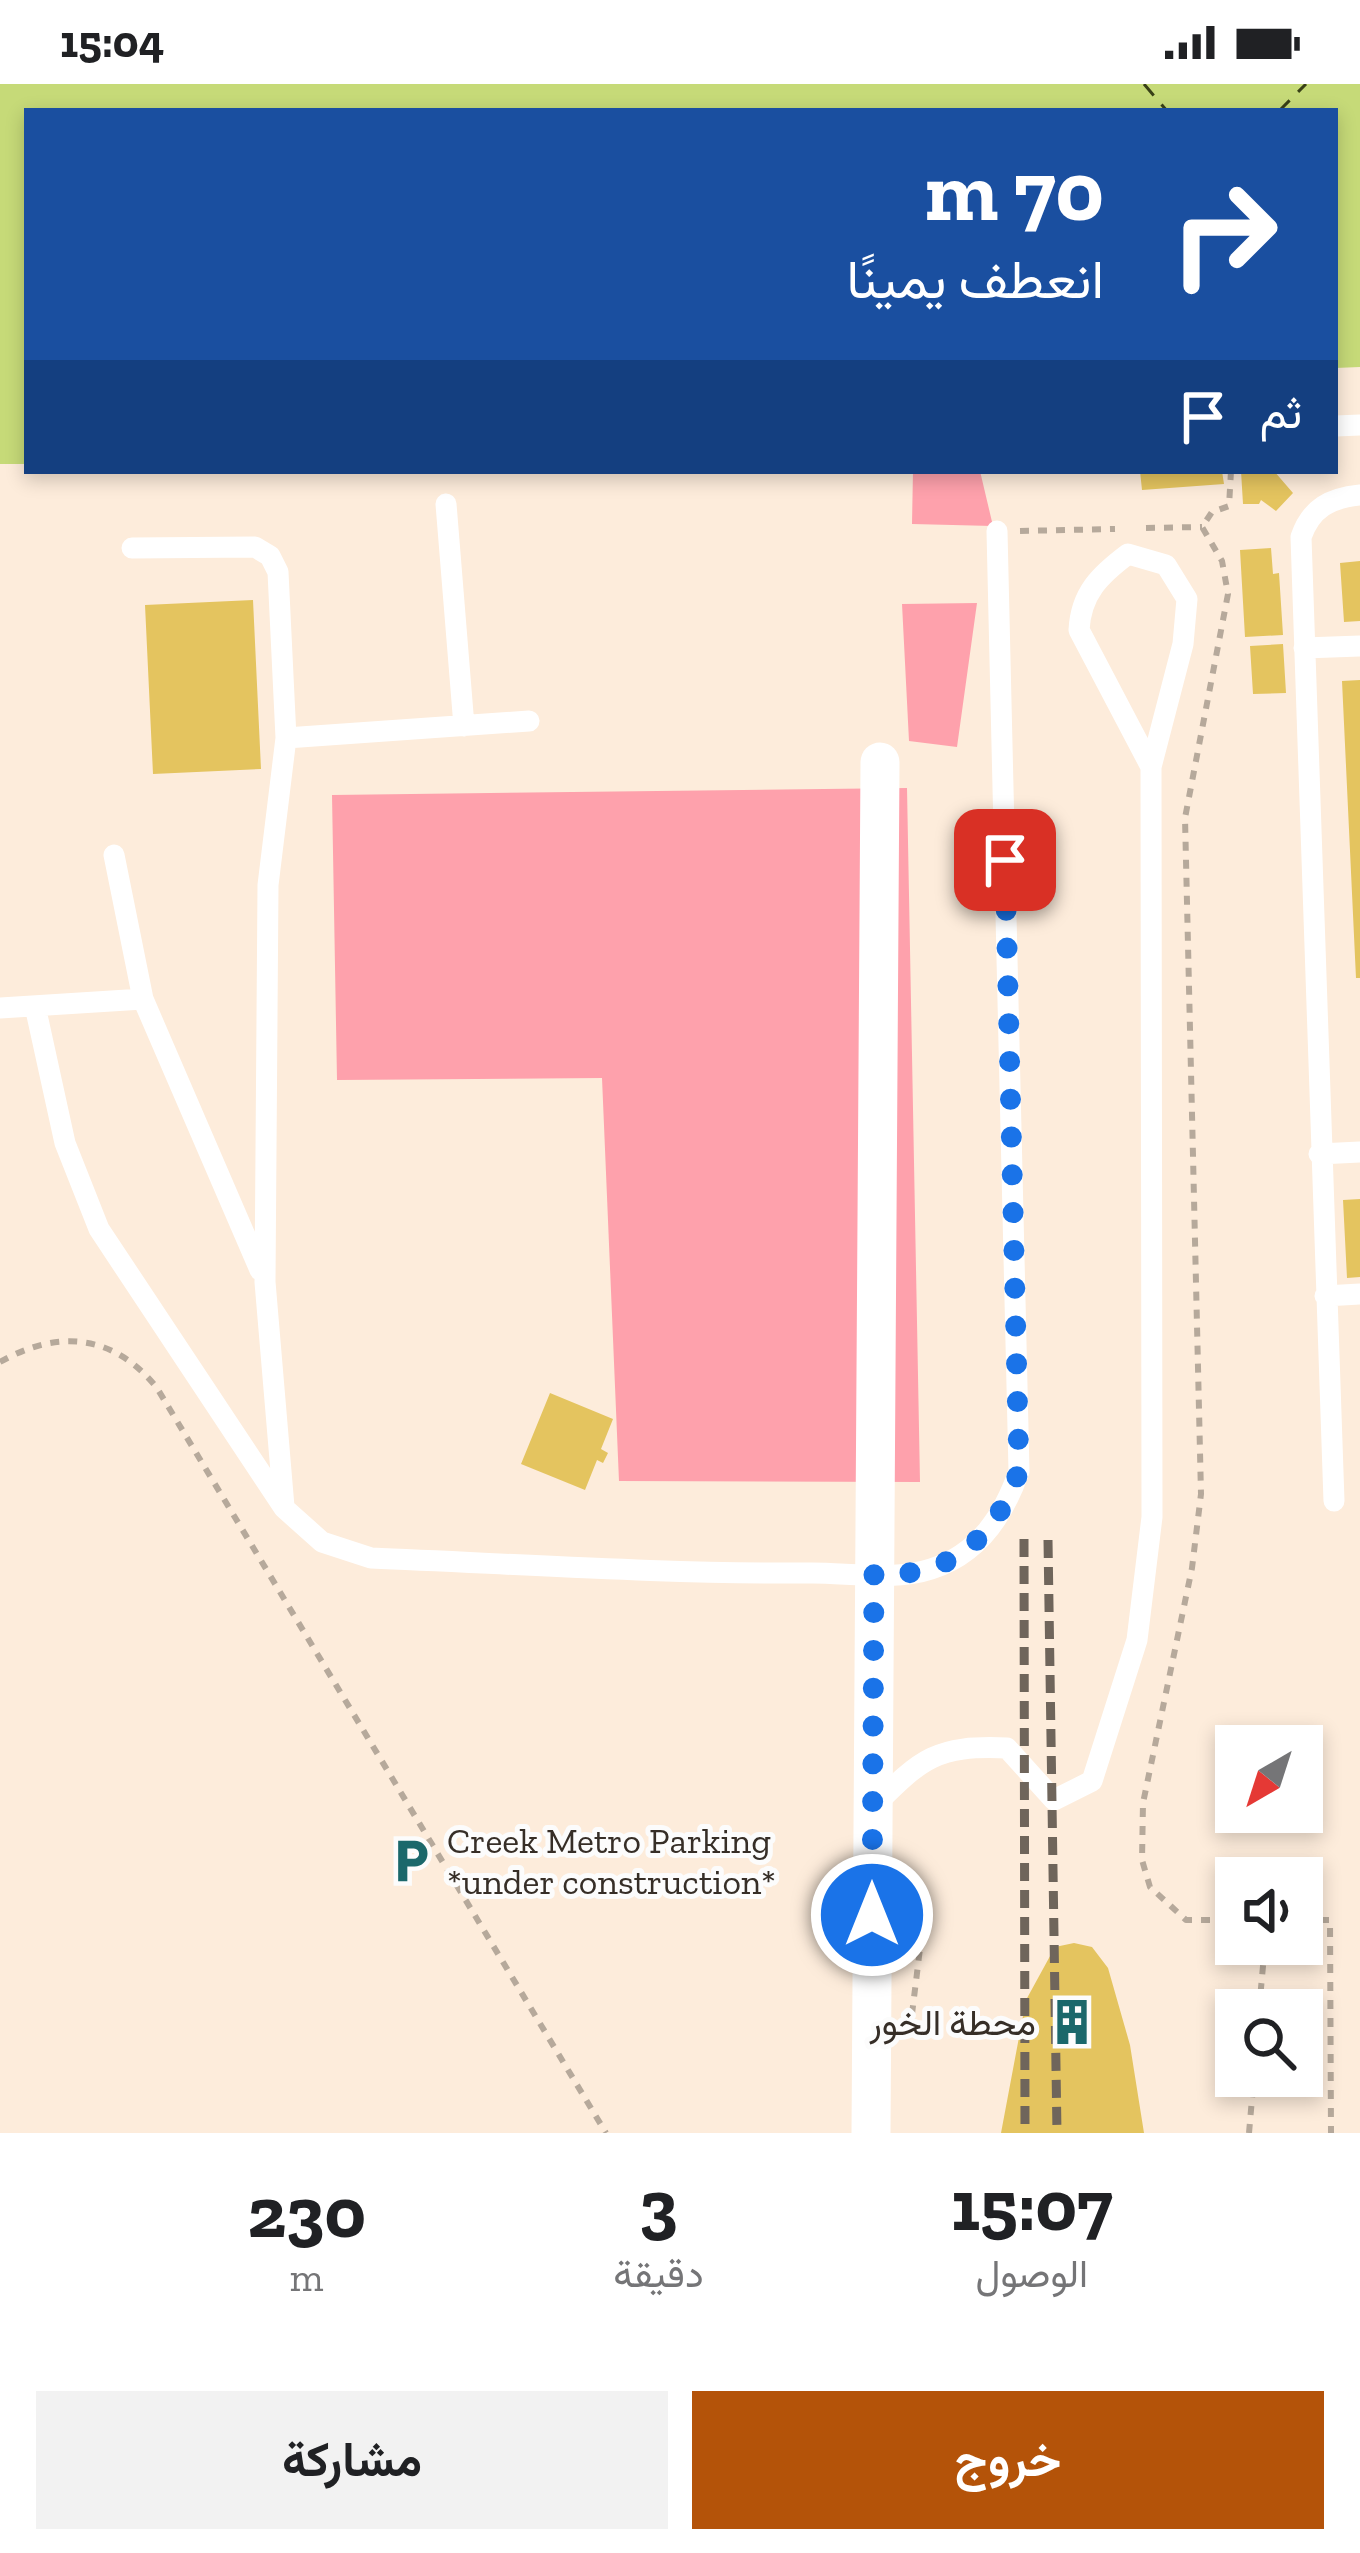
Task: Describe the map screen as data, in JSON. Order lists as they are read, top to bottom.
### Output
{
  "places": {
    "parking": ["Creek Metro Parking *under construction*"],
    "building": ["محطة الخور"]
  },
  "north": "bottom left",
  "page": {
    "status": "15:04",
    "turn": ["70 m", "انعطف يمينًا"],
    "then": "ثم",
    "eta": [
      "15:07",
      "الوصول",
      "3",
      "دقيقة",
      "230",
      "m"
    ],
    "buttons": ["خروج", "مشاركة"]
  }
}
